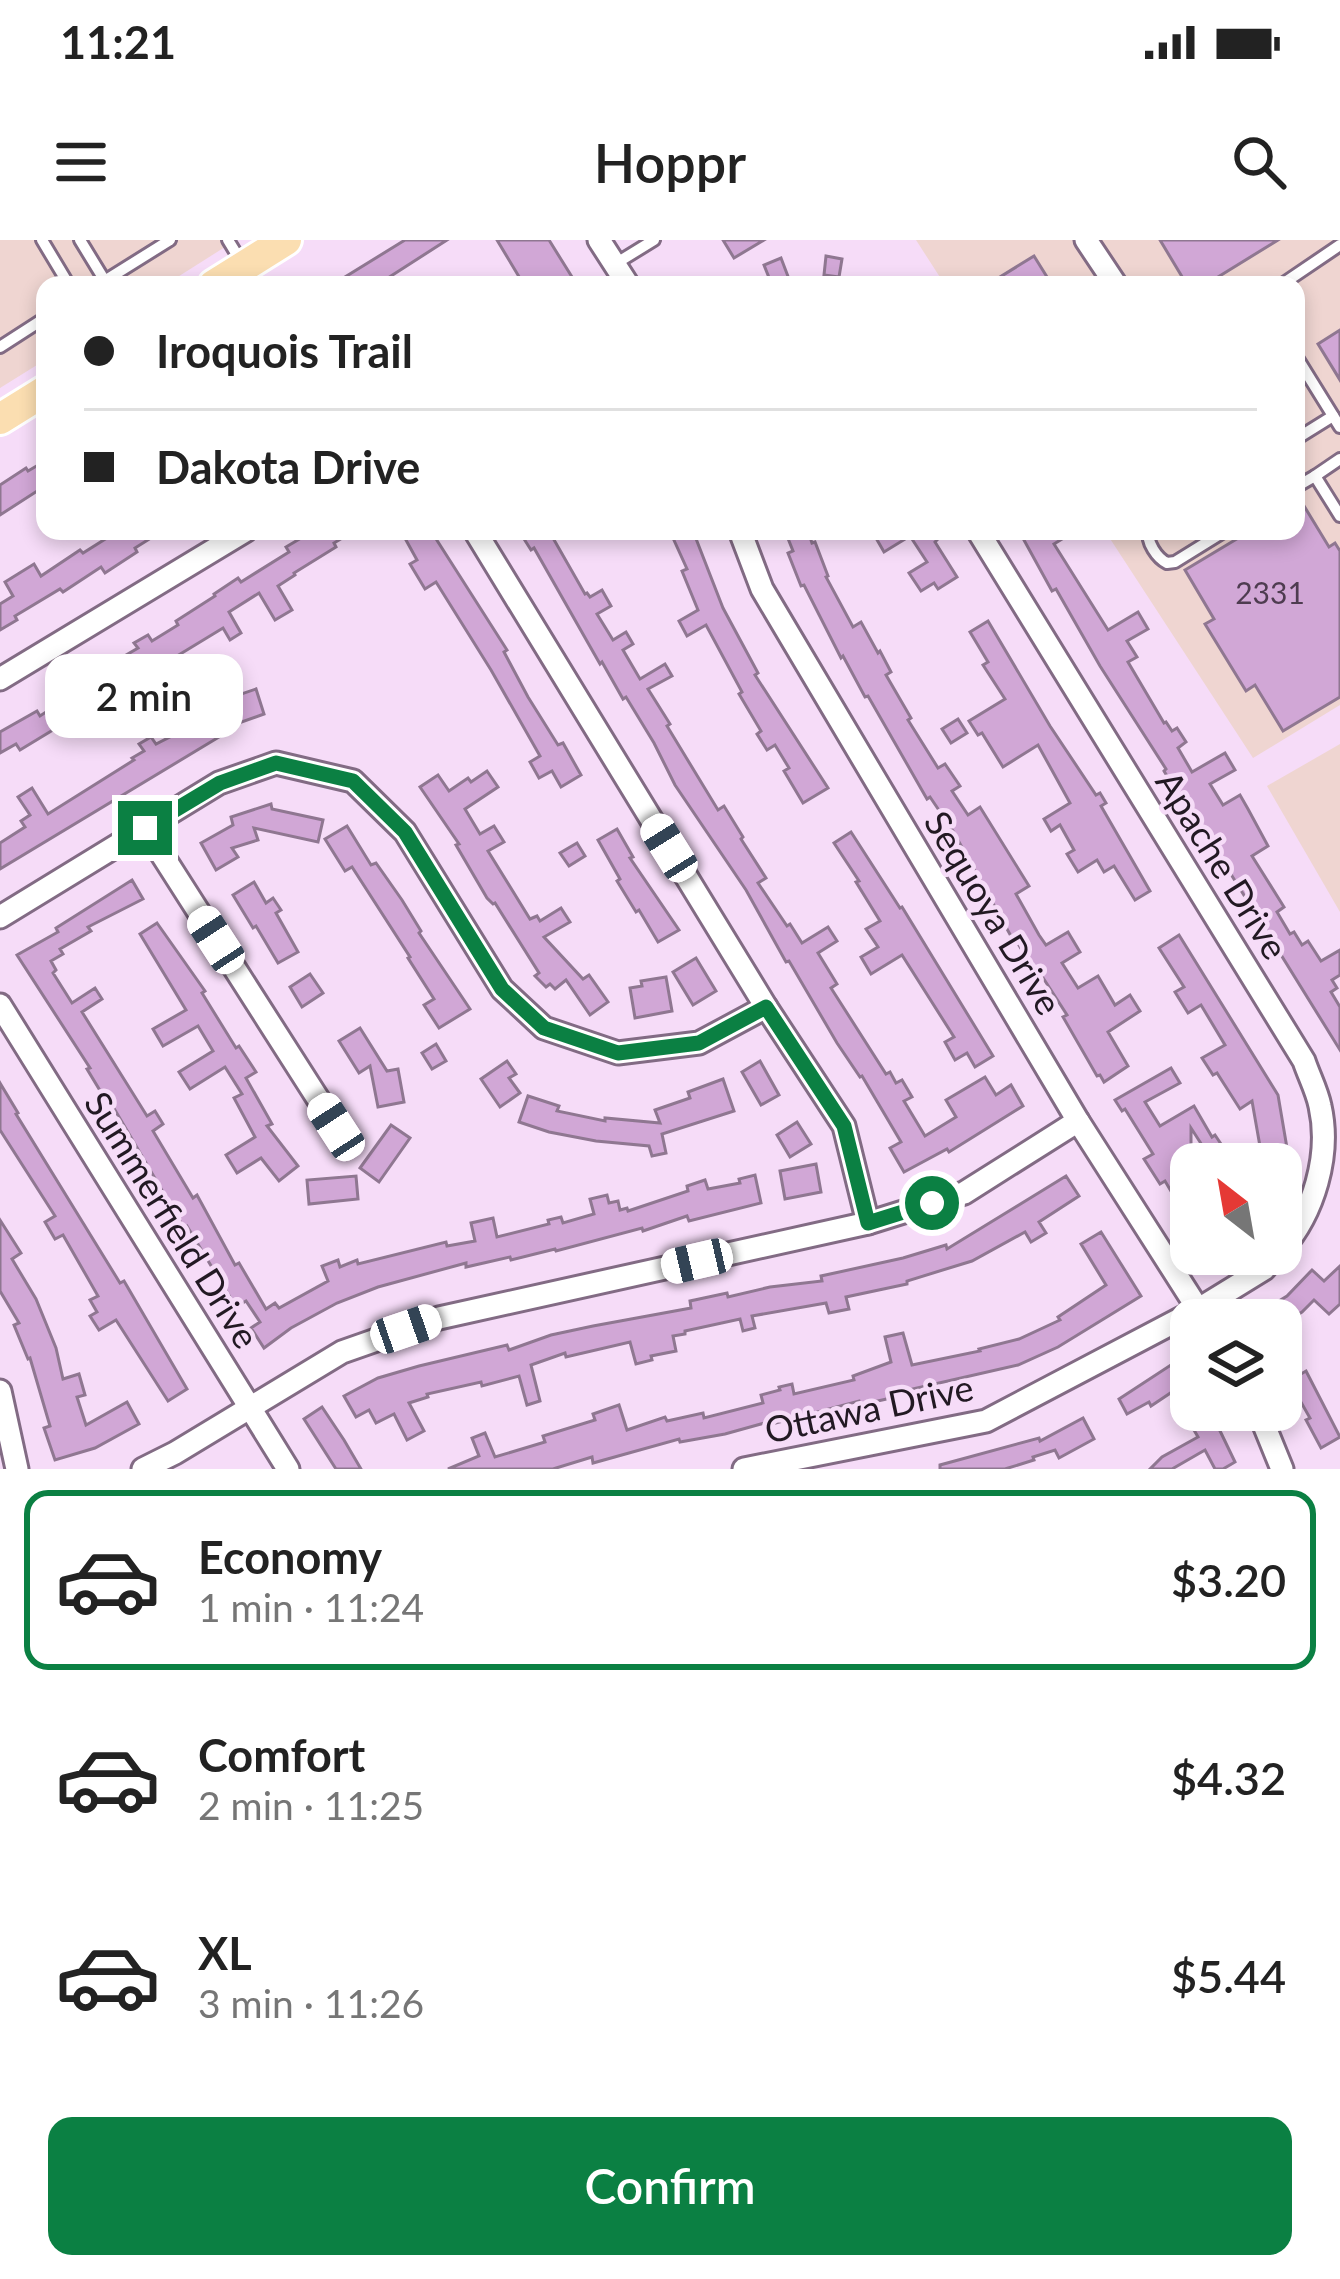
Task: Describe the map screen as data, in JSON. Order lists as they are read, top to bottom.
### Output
{
  "streets": {
    "street": [
      "Apache Drive",
      "Sequoya Drive",
      "Summerfield Drive",
      "Ottawa Drive"
    ]
  },
  "house_numbers": ["2331"],
  "north": "top left",
  "page": {
    "status": "11:21",
    "header": "Hoppr",
    "banner": ["Iroquois Trail", "Dakota Drive"],
    "bubble": "2 min",
    "list": [
      {
        "name": "Economy",
        "note": "1 min · 11:24",
        "value": "$3.20"
      },
      {
        "name": "Comfort",
        "note": "2 min · 11:25",
        "value": "$4.32"
      },
      {
        "name": "XL",
        "note": "3 min · 11:26",
        "value": "$5.44"
      }
    ],
    "buttons": "Confirm"
  }
}
